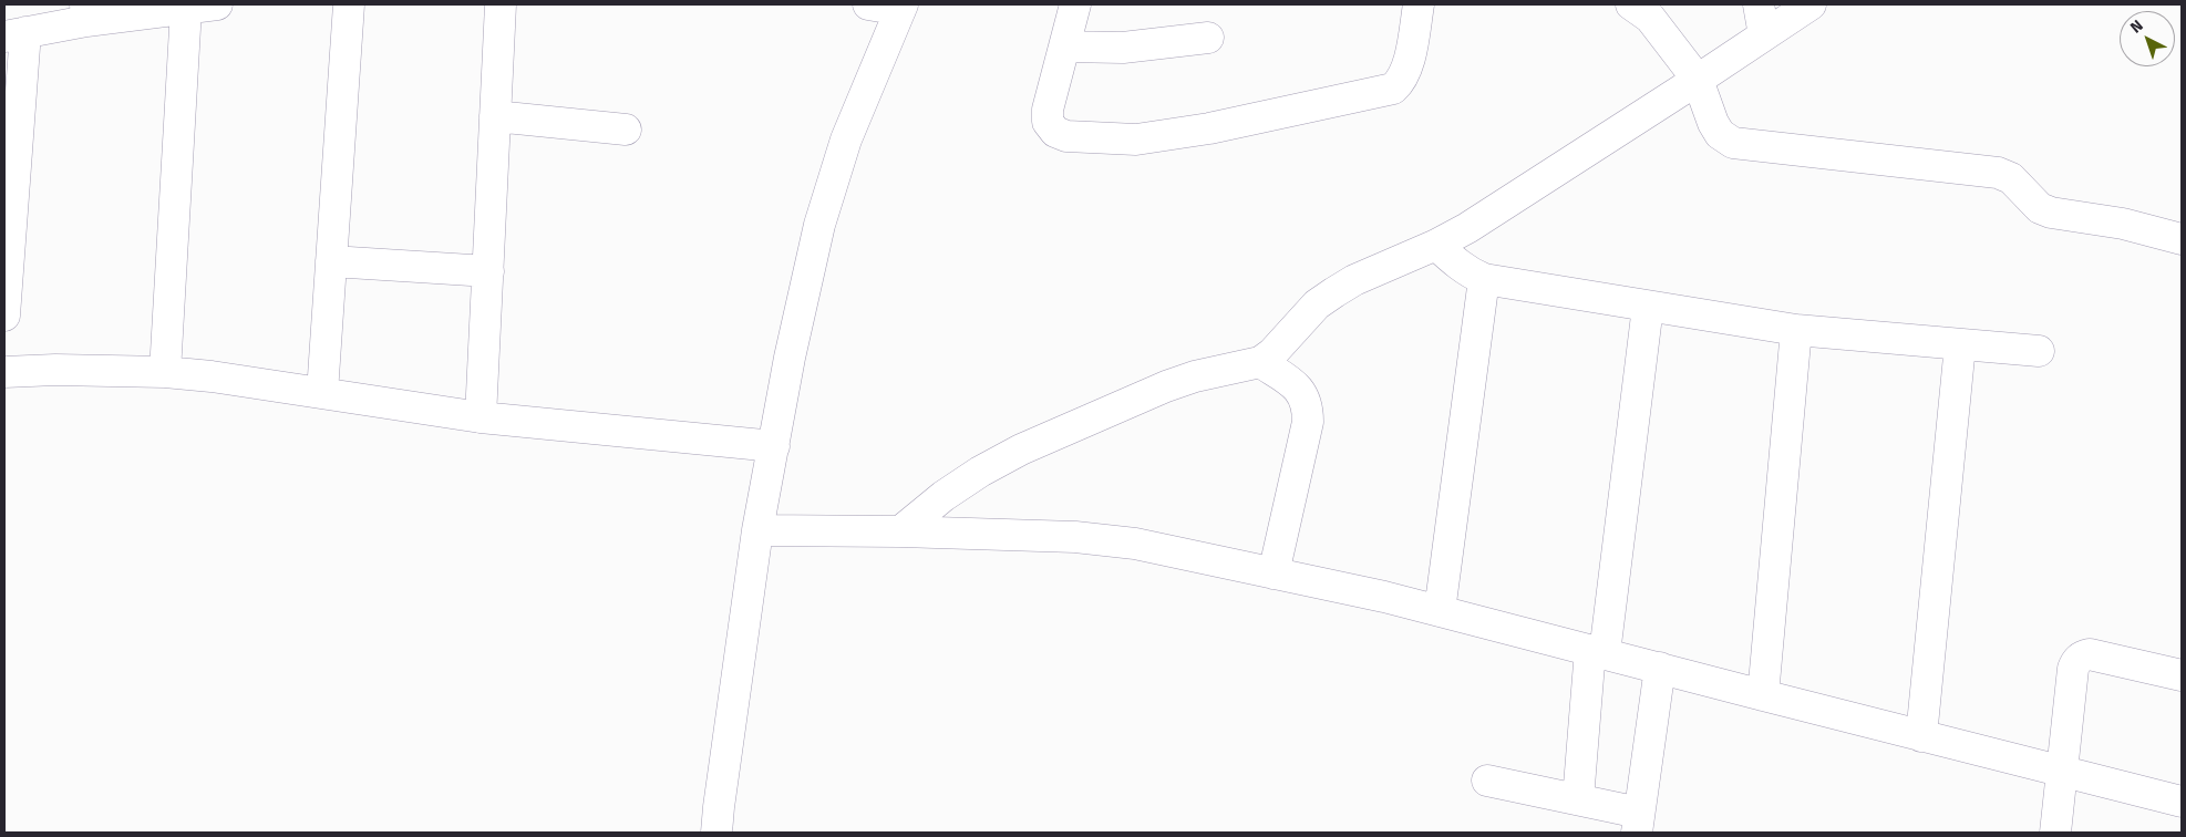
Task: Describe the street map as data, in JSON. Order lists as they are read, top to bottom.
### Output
{
  "north": "top left"
}
